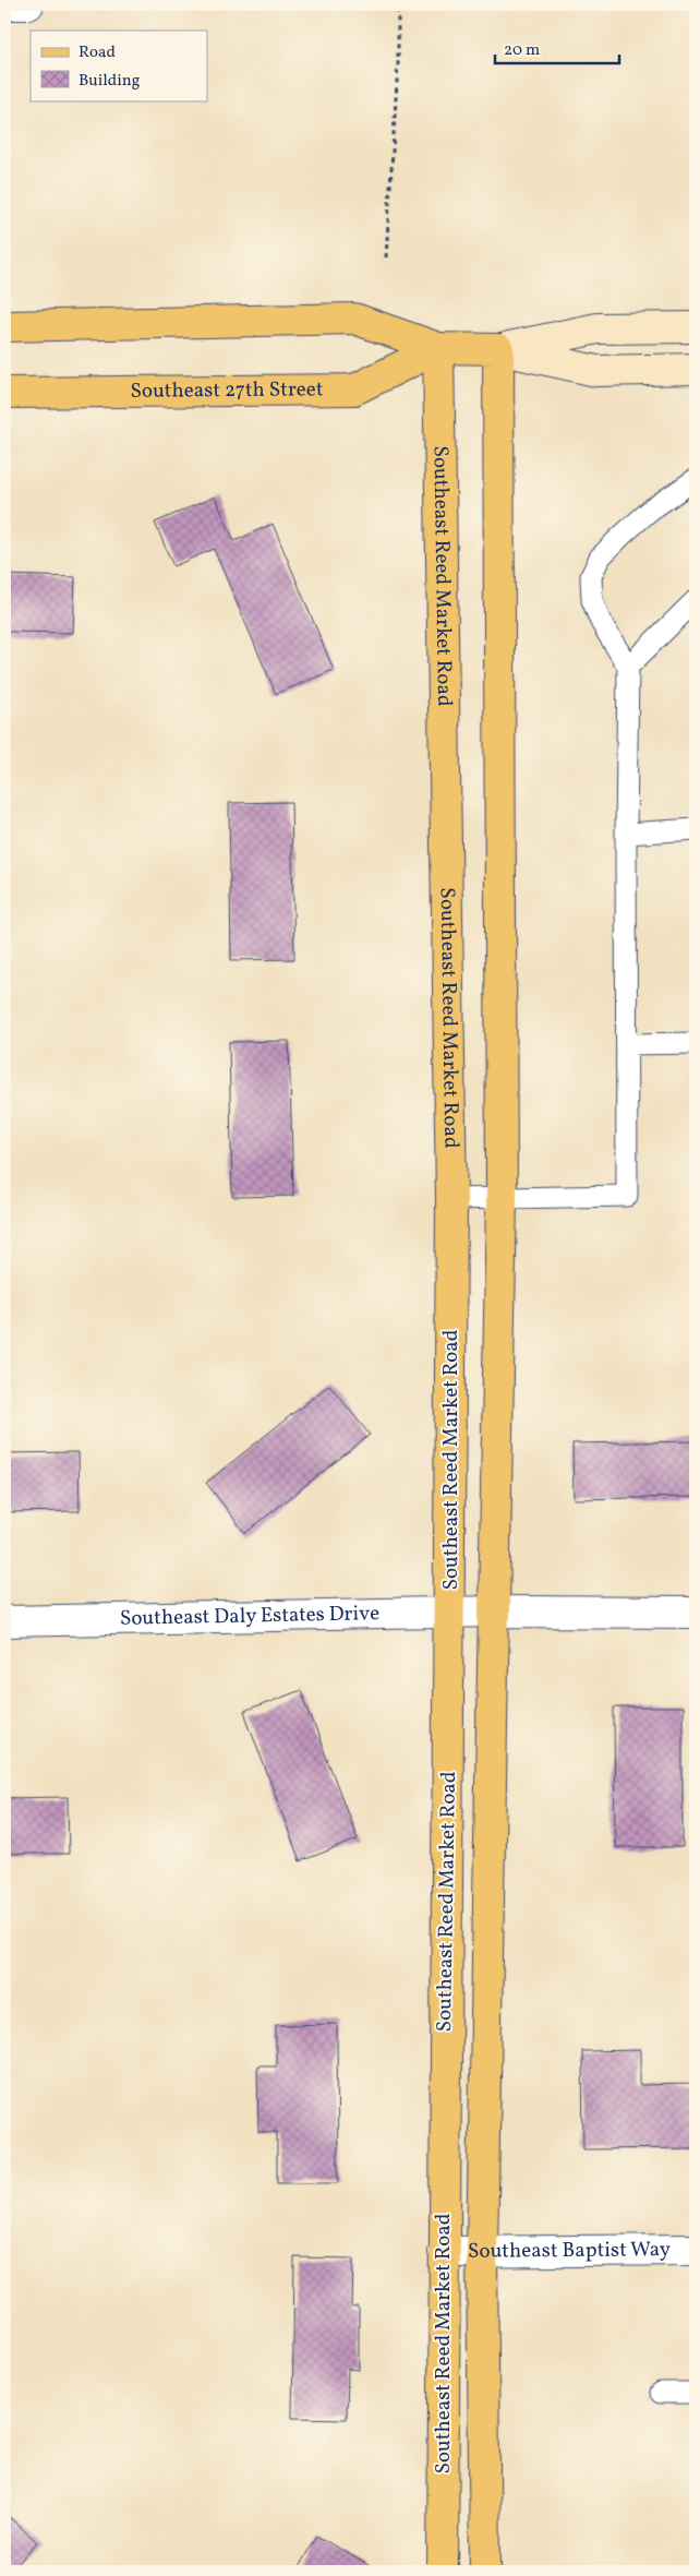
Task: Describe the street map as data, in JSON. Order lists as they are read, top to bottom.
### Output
{
  "streets": {
    "main road": ["Southeast 27th Street", "Southeast Reed Market Road"],
    "street": ["Southeast Daly Estates Drive", "Southeast Baptist Way"]
  },
  "crossings": [
    ["Southeast 27th Street", "Southeast Reed Market Road"],
    ["Southeast Reed Market Road", "Southeast Daly Estates Drive"],
    ["Southeast Reed Market Road", "Southeast Baptist Way"]
  ],
  "legend": ["Road", "Building"],
  "scale_bar": "20 m"
}
